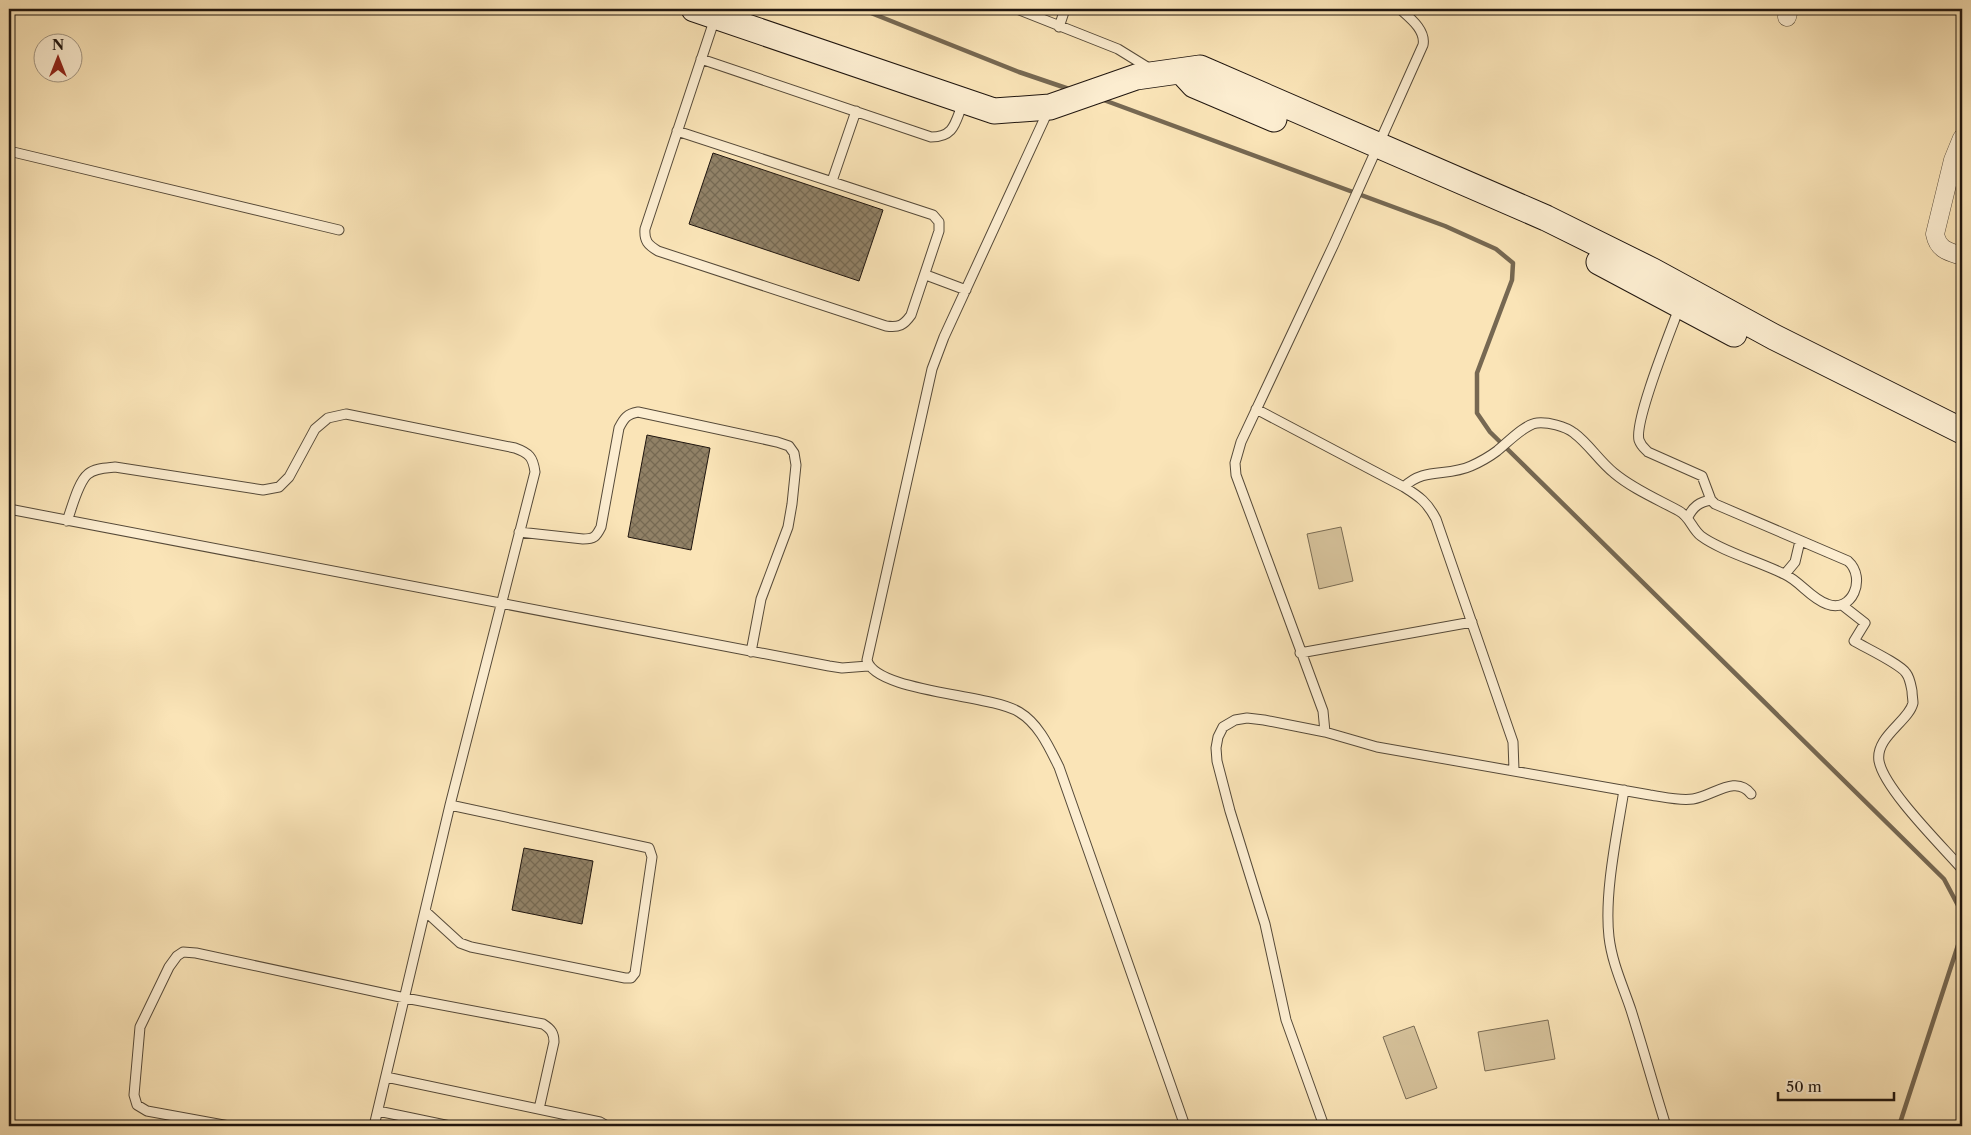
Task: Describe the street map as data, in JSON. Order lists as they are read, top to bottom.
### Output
{
  "scale_bar": "50 m",
  "north": "top"
}
